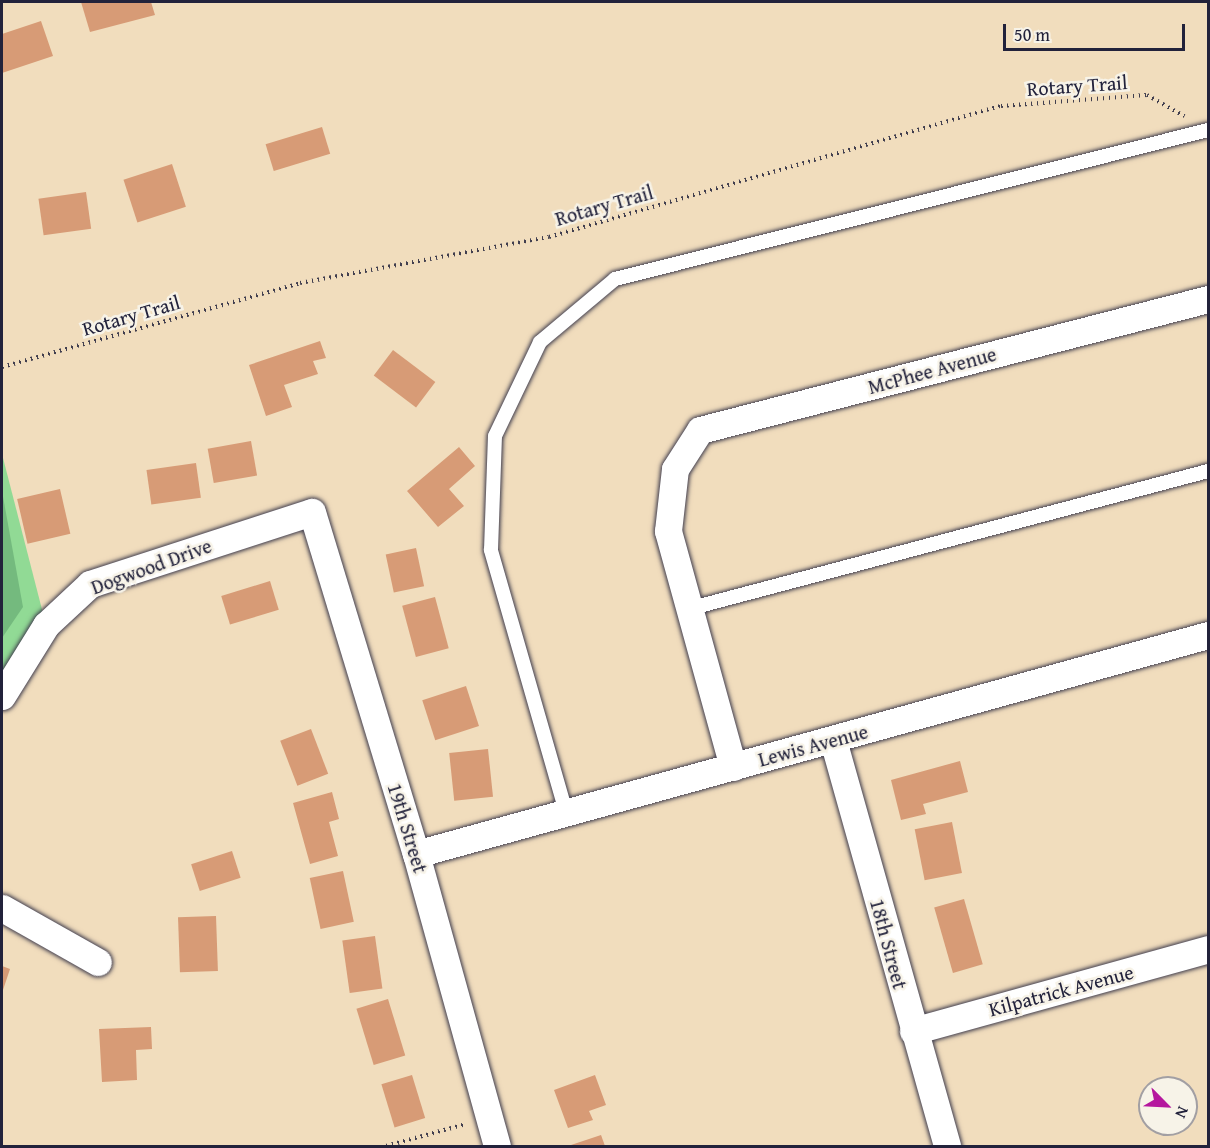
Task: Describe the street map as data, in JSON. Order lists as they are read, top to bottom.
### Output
{
  "streets": {
    "street": [
      "McPhee Avenue",
      "Dogwood Drive",
      "Lewis Avenue",
      "19th Street",
      "18th Street",
      "Kilpatrick Avenue"
    ],
    "path": ["Rotary Trail"]
  },
  "crossings": [
    ["Dogwood Drive", "19th Street"],
    ["Lewis Avenue", "19th Street"],
    ["Lewis Avenue", "18th Street"],
    ["18th Street", "Kilpatrick Avenue"]
  ],
  "scale_bar": "50 m",
  "north": "bottom right"
}
